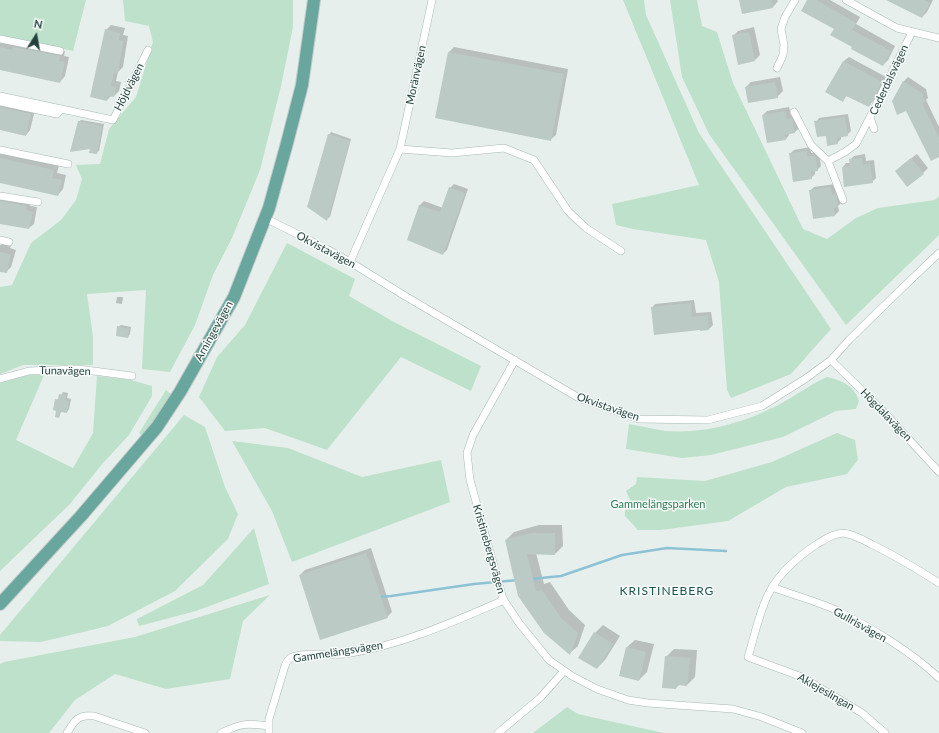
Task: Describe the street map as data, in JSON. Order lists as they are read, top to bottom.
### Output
{
  "streets": {
    "main road": ["Arningevägen"],
    "street": [
      "Moränvägen",
      "Cederdalsvägen",
      "Höjdvägen",
      "Okvistavägen",
      "Tunavägen",
      "Högdalavägen",
      "Kristinebergsvägen",
      "Gullrisvägen",
      "Gammelängsvägen",
      "Aklejeslingan"
    ]
  },
  "crossings": [
    ["Moränvägen", "Okvistavägen"],
    ["Okvistavägen", "Arningevägen"],
    ["Okvistavägen", "Högdalavägen"],
    ["Okvistavägen", "Kristinebergsvägen"],
    ["Kristinebergsvägen", "Gammelängsvägen"],
    ["Gullrisvägen", "Aklejeslingan"]
  ],
  "districts": ["KRISTINEBERG"],
  "parks": ["Gammelängsparken"],
  "north": "top"
}
